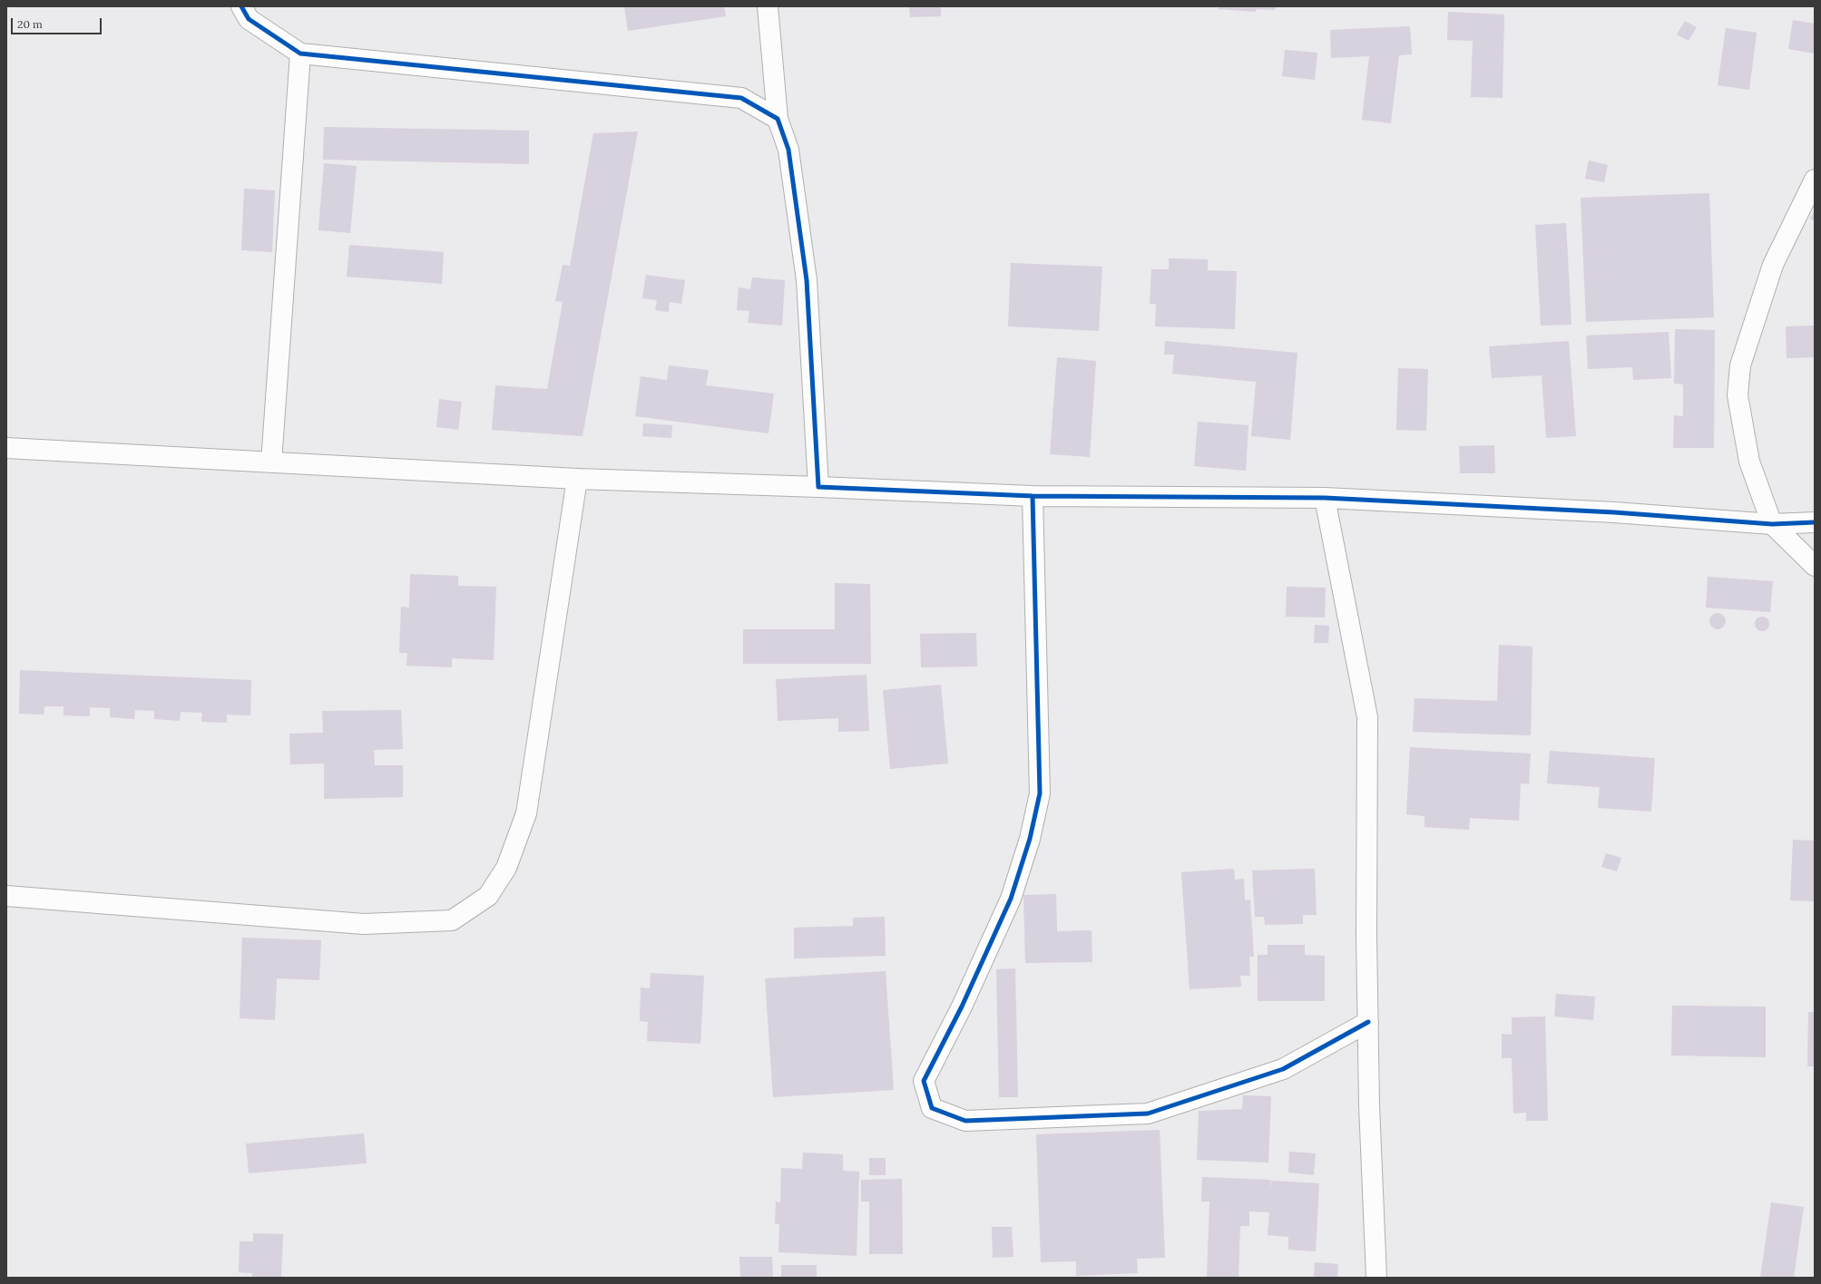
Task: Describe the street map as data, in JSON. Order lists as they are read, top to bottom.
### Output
{
  "scale_bar": "20 m"
}
